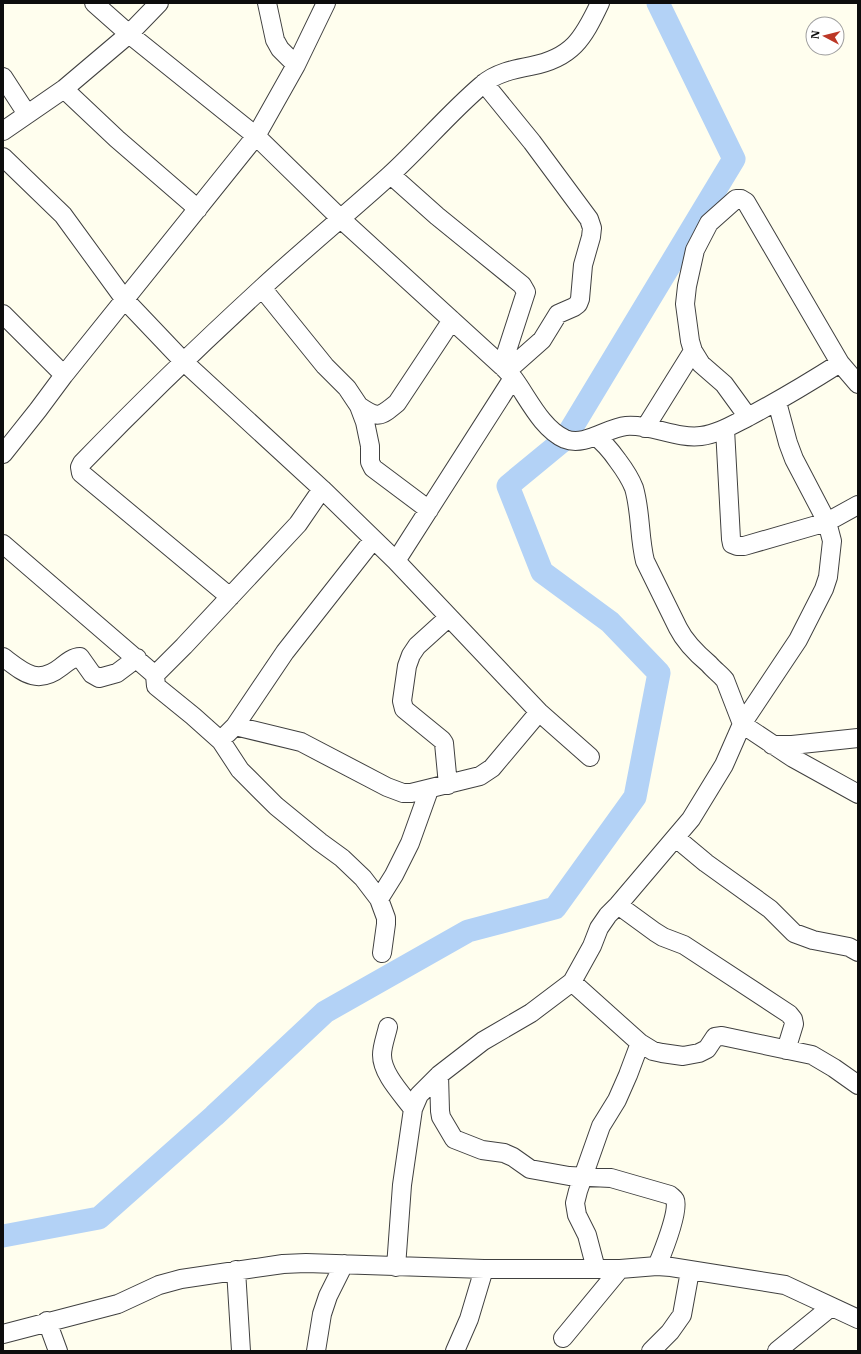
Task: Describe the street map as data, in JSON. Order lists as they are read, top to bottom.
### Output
{
  "north": "left"
}
